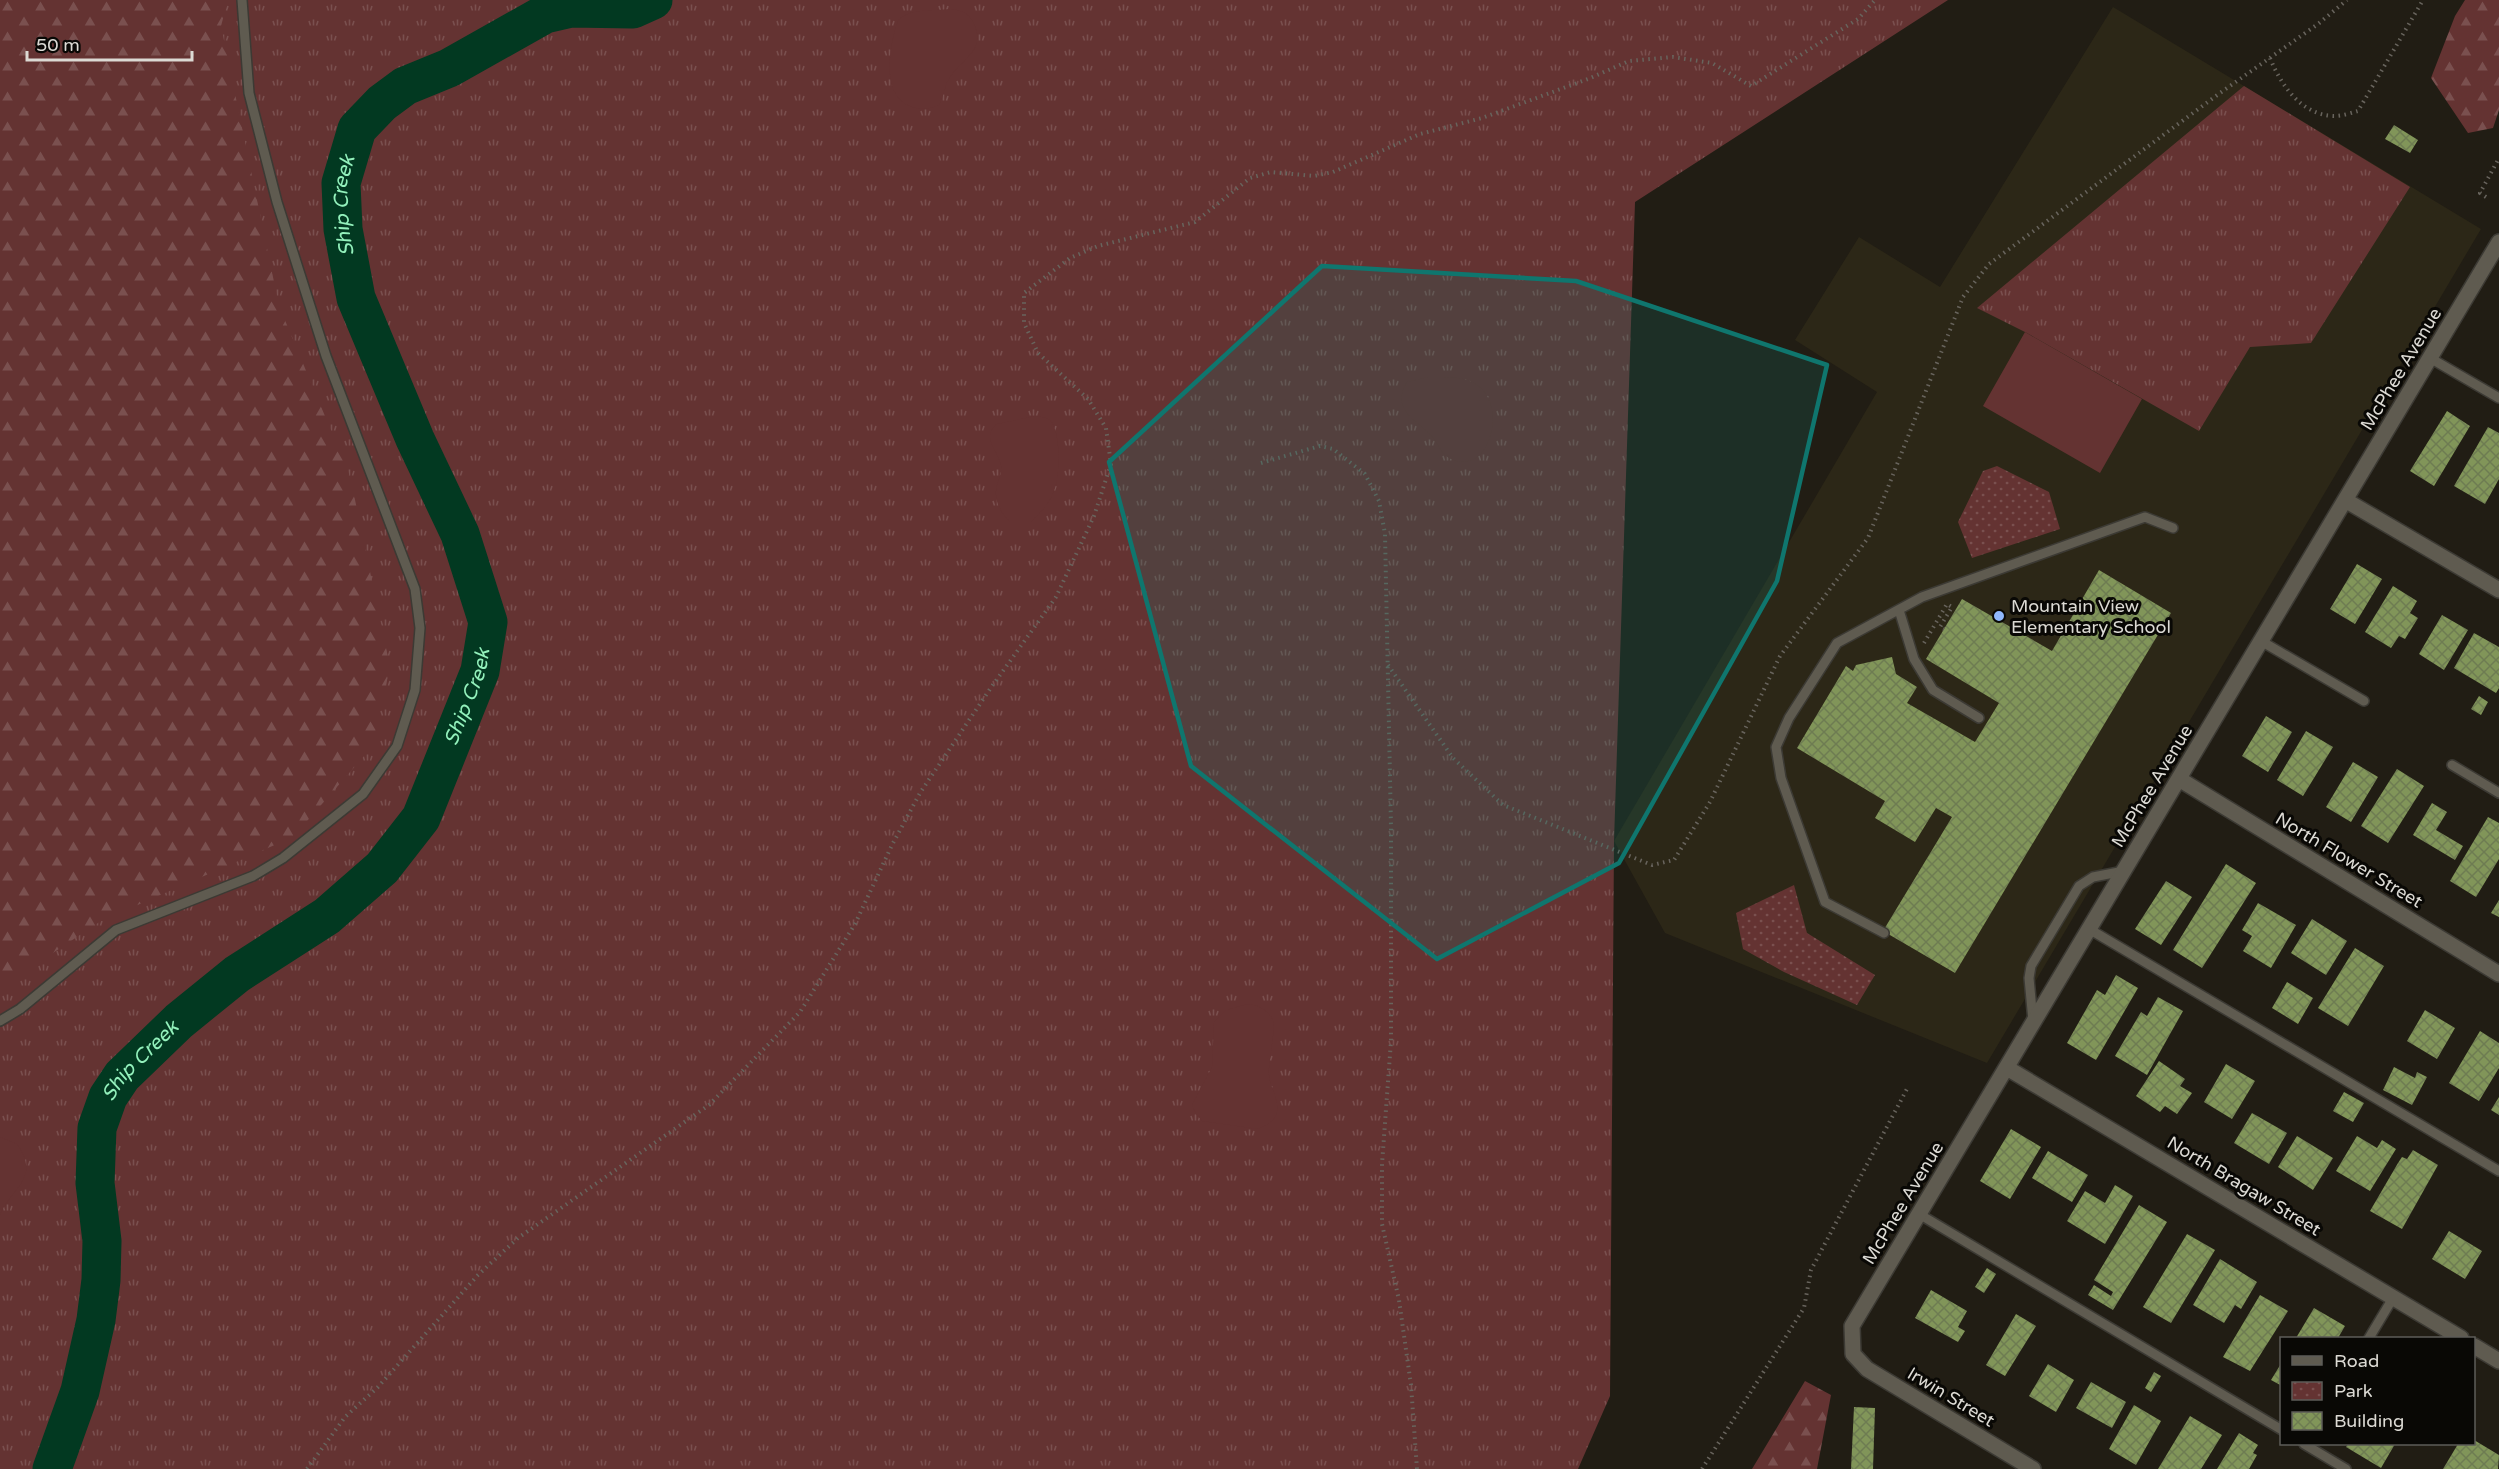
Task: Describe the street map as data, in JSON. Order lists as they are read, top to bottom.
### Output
{
  "streets": {
    "street": [
      "McPhee Avenue",
      "North Flower Street",
      "North Bragaw Street",
      "Irwin Street"
    ]
  },
  "crossings": [
    ["McPhee Avenue", "North Flower Street"],
    ["McPhee Avenue", "North Bragaw Street"],
    ["McPhee Avenue", "Irwin Street"]
  ],
  "water": ["Ship Creek"],
  "places": ["Mountain View Elementary School"],
  "legend": ["Road", "Park", "Building"],
  "scale_bar": "50 m"
}
